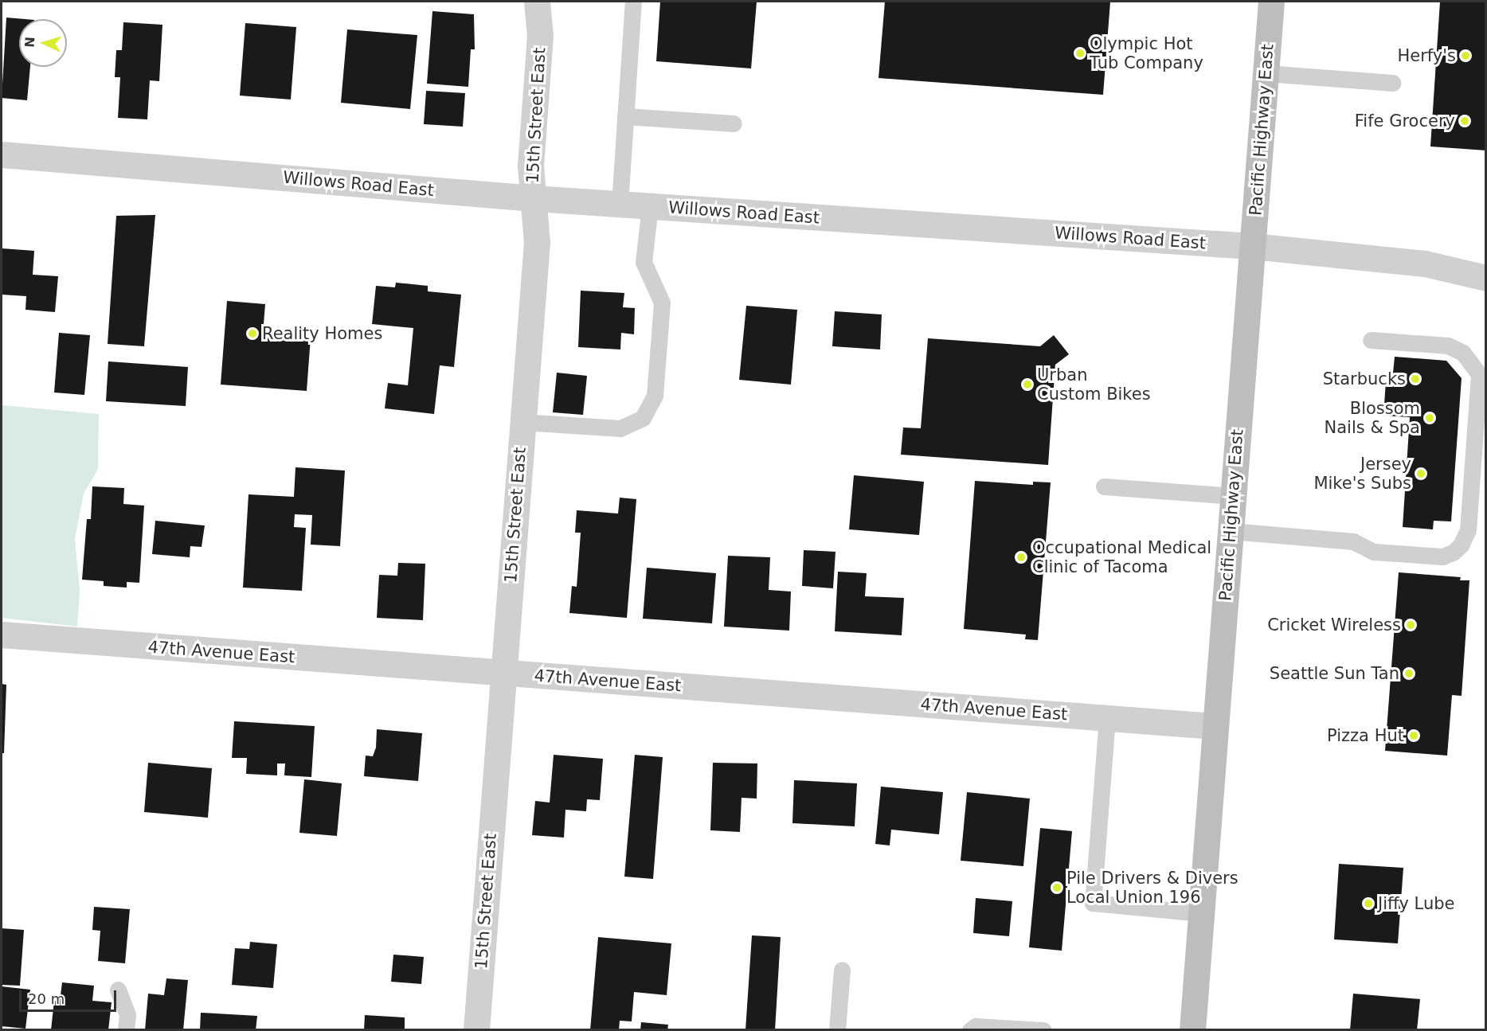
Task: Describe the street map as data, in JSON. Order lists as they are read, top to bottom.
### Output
{
  "streets": {
    "main road": ["Pacific Highway East"],
    "street": ["15th Street East", "Willows Road East", "47th Avenue East"]
  },
  "crossings": [
    ["15th Street East", "Willows Road East"],
    ["15th Street East", "47th Avenue East"],
    ["Pacific Highway East", "Willows Road East"],
    ["Pacific Highway East", "47th Avenue East"]
  ],
  "places": [
    "Olympic Hot Tub Company",
    "Herfy's",
    "Fife Grocery",
    "Reality Homes",
    "Starbucks",
    "Urban Custom Bikes",
    "Blossom Nails & Spa",
    "Jersey Mike's Subs",
    "Occupational Medical Clinic of Tacoma",
    "Cricket Wireless",
    "Seattle Sun Tan",
    "Pizza Hut",
    "Pile Drivers & Divers Local Union 196",
    "Jiffy Lube"
  ],
  "scale_bar": "20 m",
  "north": "left"
}
